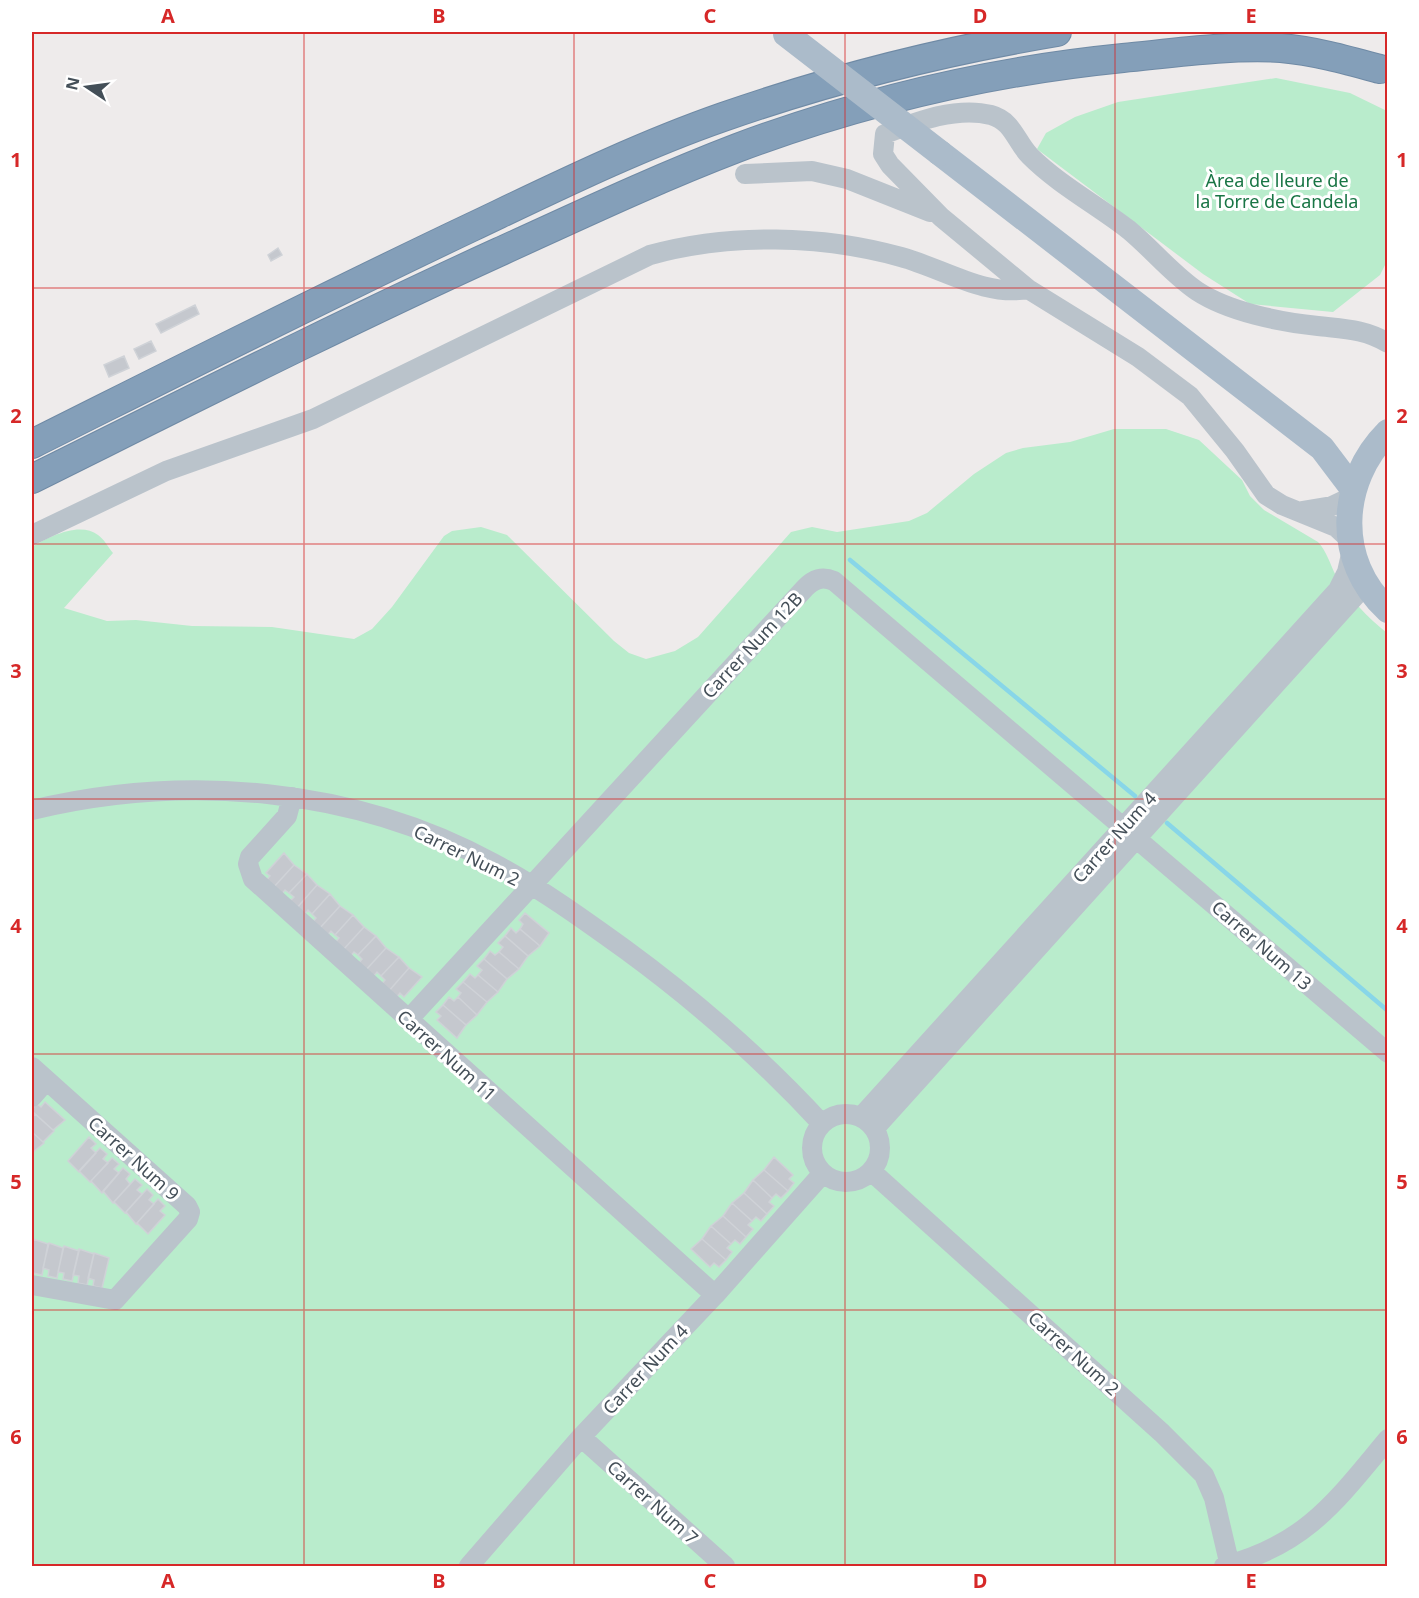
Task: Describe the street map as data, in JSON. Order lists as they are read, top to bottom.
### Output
{
  "streets": {
    "street": [
      "Carrer Num 12B",
      "Carrer Num 4",
      "Carrer Num 2",
      "Carrer Num 13",
      "Carrer Num 11",
      "Carrer Num 9",
      "Carrer Num 7"
    ]
  },
  "crossings": [
    ["Carrer Num 12B", "Carrer Num 4"],
    ["Carrer Num 12B", "Carrer Num 2"],
    ["Carrer Num 12B", "Carrer Num 13"],
    ["Carrer Num 12B", "Carrer Num 11"],
    ["Carrer Num 4", "Carrer Num 2"],
    ["Carrer Num 4", "Carrer Num 13"],
    ["Carrer Num 4", "Carrer Num 11"],
    ["Carrer Num 4", "Carrer Num 7"],
    ["Carrer Num 2", "Carrer Num 11"]
  ],
  "parks": ["Àrea de lleure de la Torre de Candela"],
  "north": "left",
  "grid": {
    "columns": [
      "A",
      "B",
      "C",
      "D",
      "E"
    ],
    "rows": [
      "1",
      "2",
      "3",
      "4",
      "5",
      "6"
    ]
  }
}
